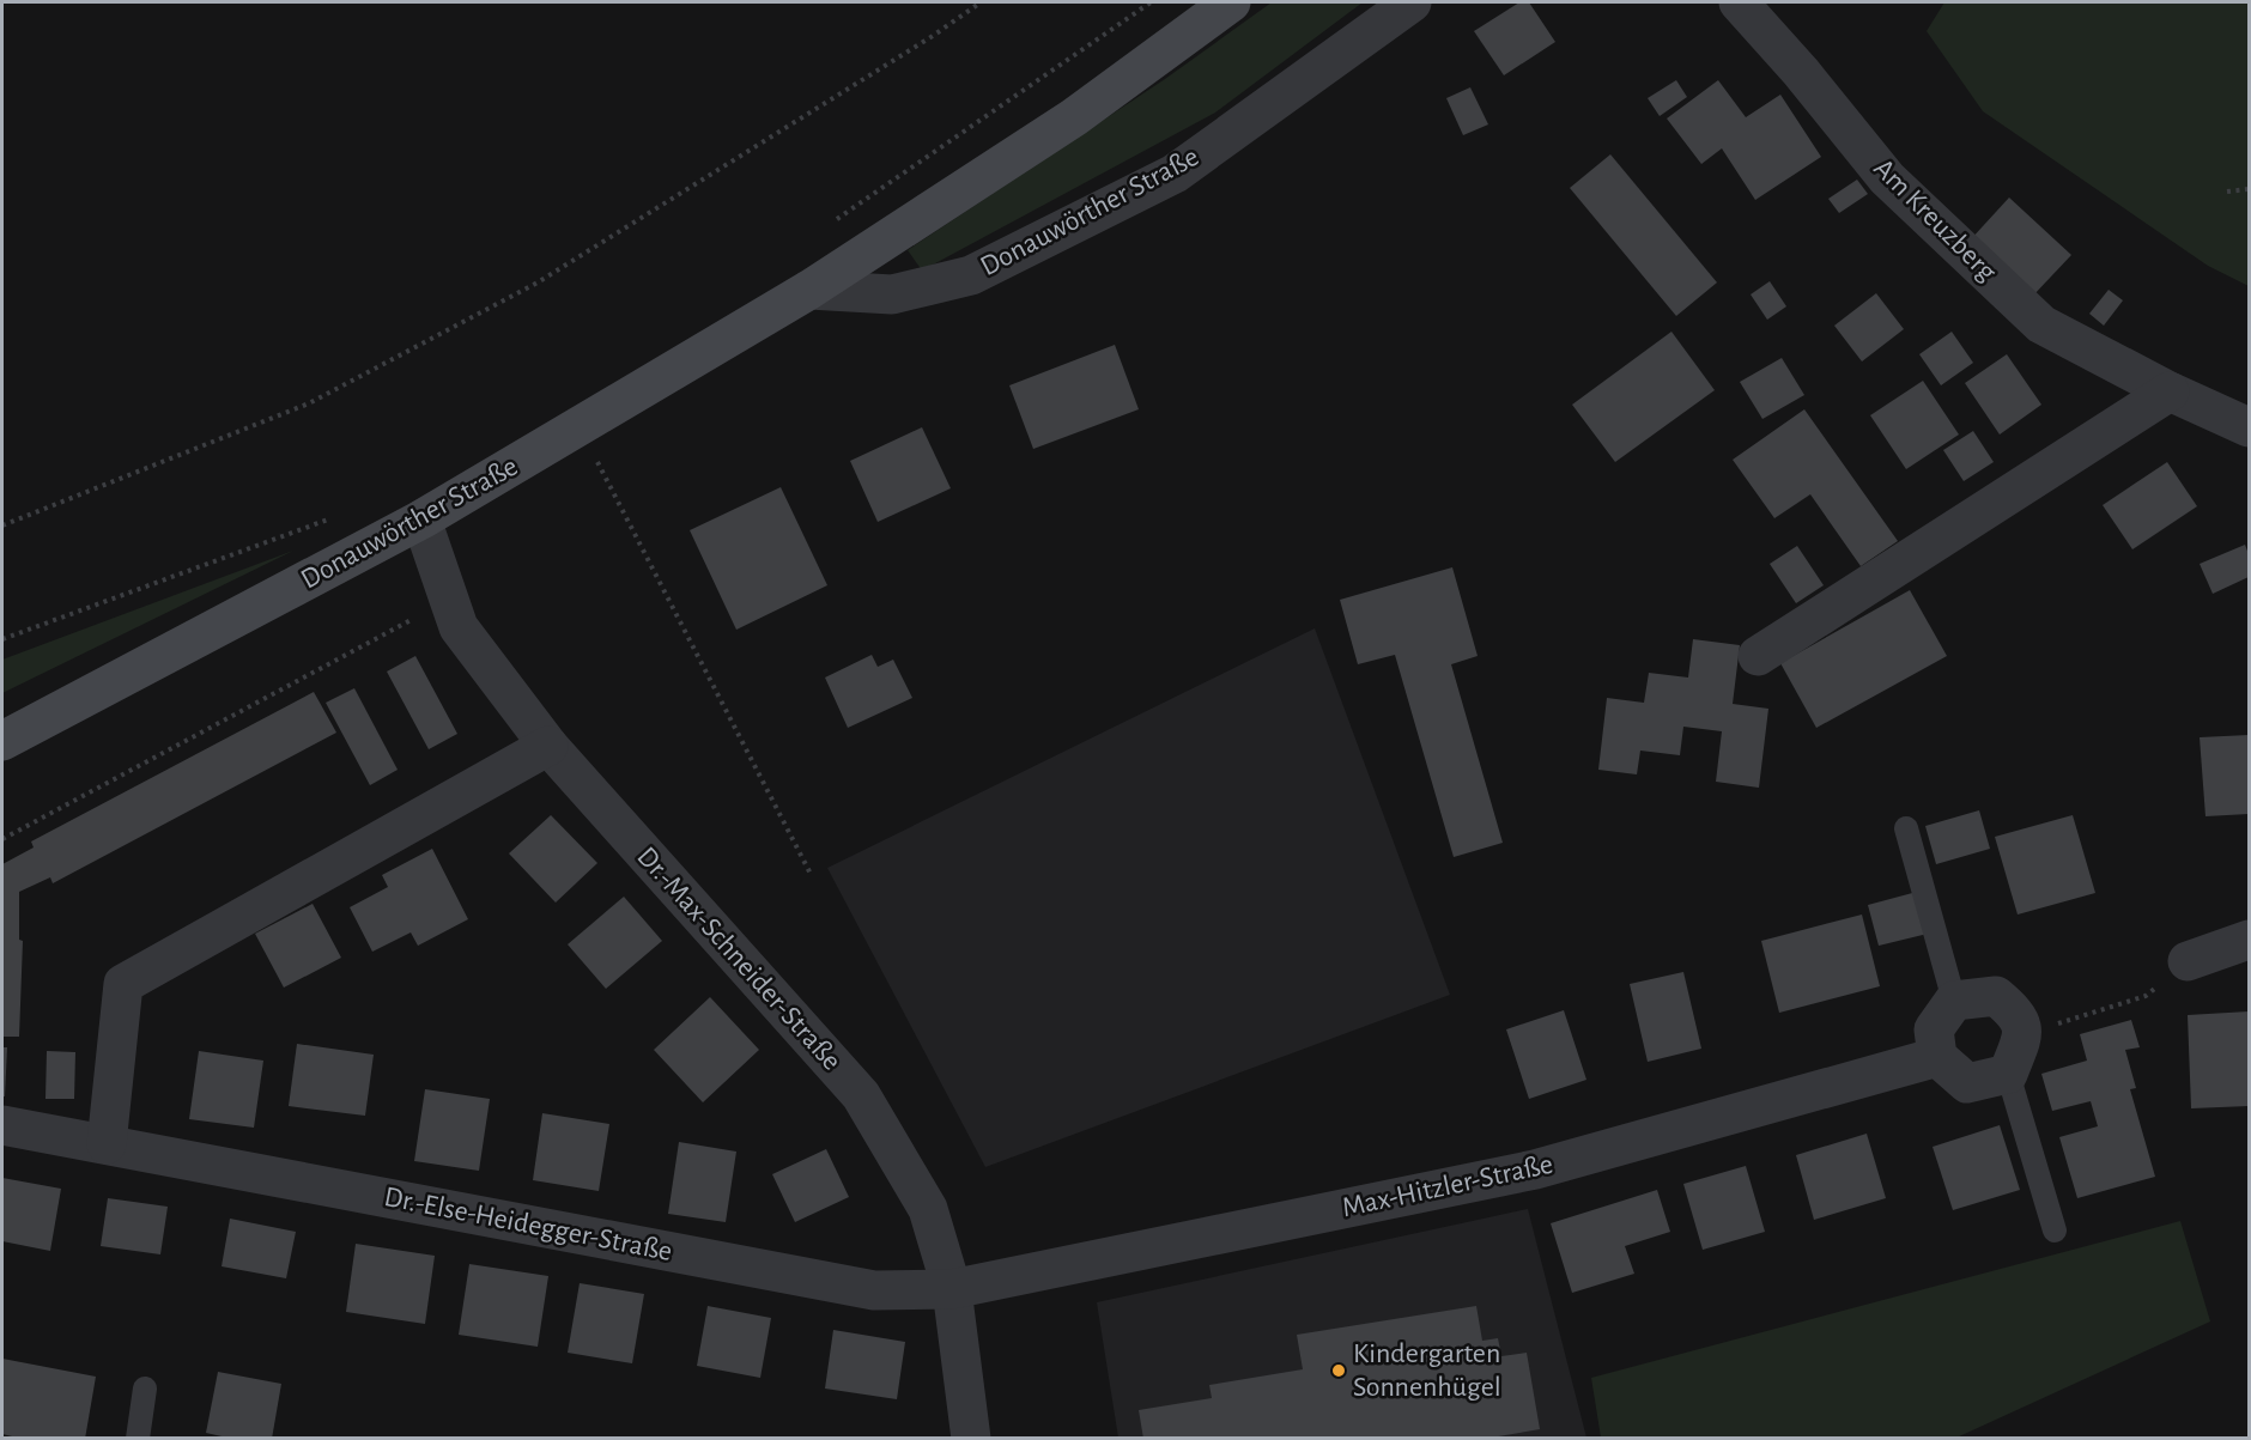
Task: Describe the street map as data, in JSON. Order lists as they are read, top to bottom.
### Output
{
  "streets": {
    "main road": ["Donauwörther Straße"],
    "street": [
      "Am Kreuzberg",
      "Dr.-Max-Schneider-Straße",
      "Max-Hitzler-Straße",
      "Dr.-Else-Heidegger-Straße"
    ]
  },
  "crossings": [
    ["Donauwörther Straße", "Dr.-Max-Schneider-Straße"],
    ["Dr.-Max-Schneider-Straße", "Max-Hitzler-Straße"],
    ["Dr.-Max-Schneider-Straße", "Dr.-Else-Heidegger-Straße"],
    ["Max-Hitzler-Straße", "Dr.-Else-Heidegger-Straße"]
  ],
  "places": ["Kindergarten Sonnenhügel"]
}
